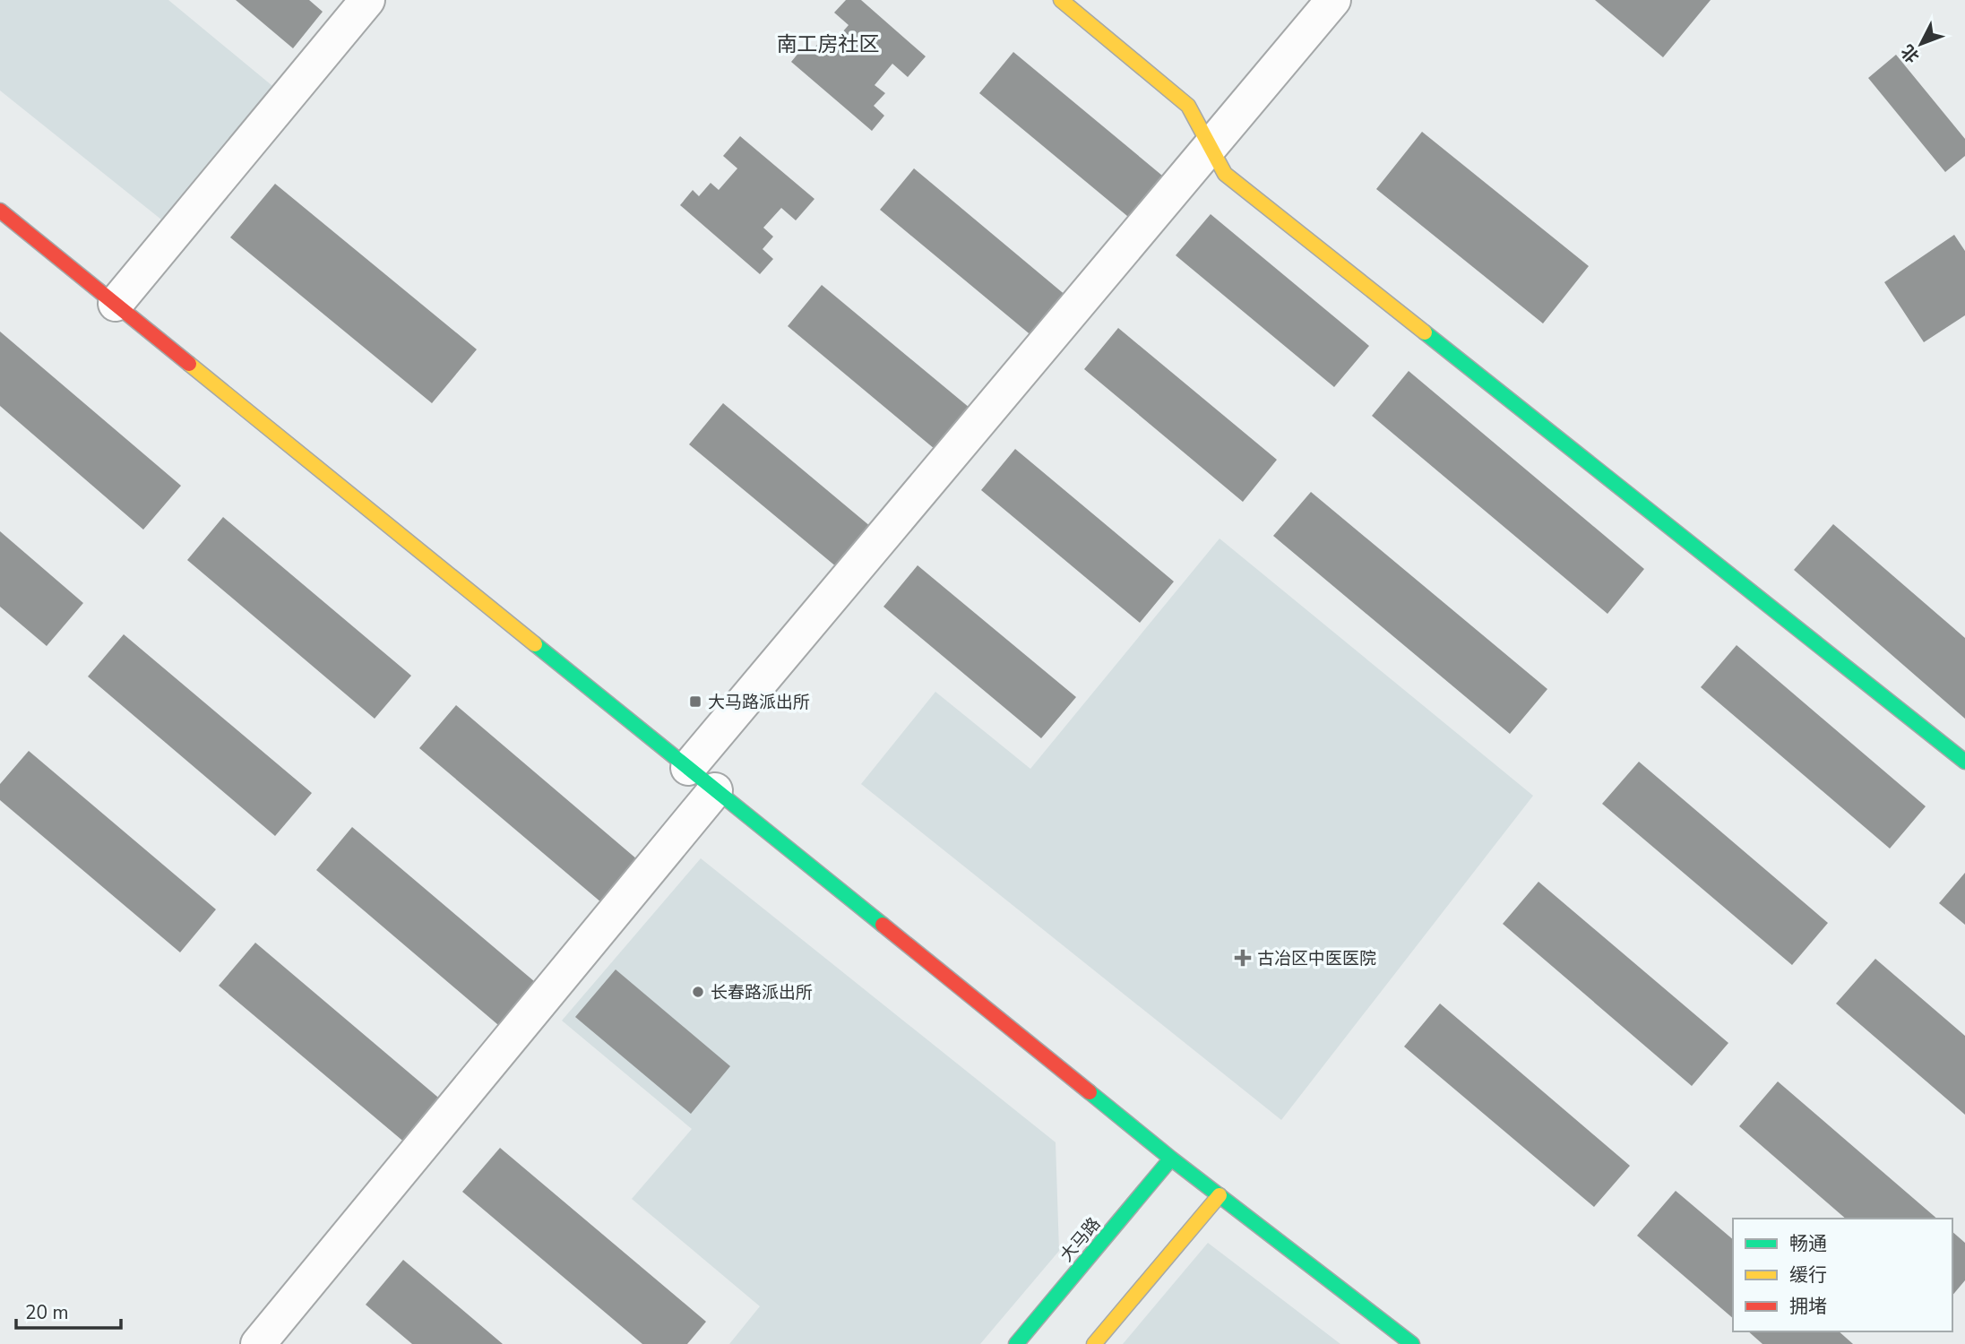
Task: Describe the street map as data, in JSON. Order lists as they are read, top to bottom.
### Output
{
  "streets": {
    "street": ["大马路"]
  },
  "districts": ["南工房社区"],
  "places": {
    "transit": ["大马路派出所"],
    "health": ["古冶区中医医院"],
    "other": ["长春路派出所"]
  },
  "legend": ["畅通", "缓行", "拥堵"],
  "scale_bar": "20 m",
  "north": "bottom left"
}
